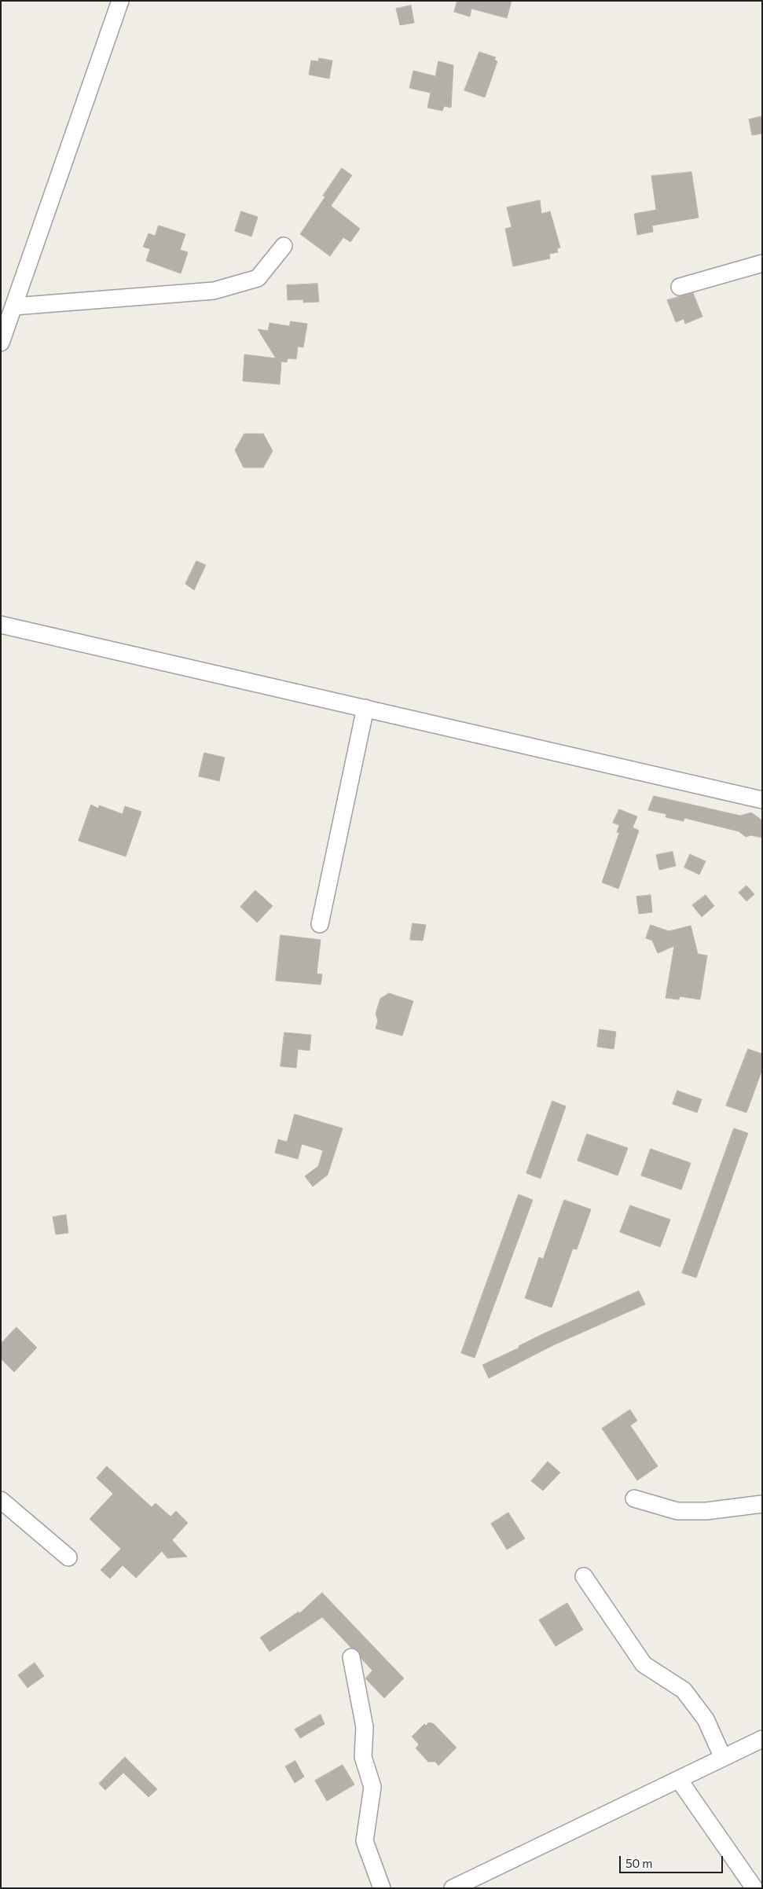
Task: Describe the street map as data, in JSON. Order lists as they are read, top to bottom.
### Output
{
  "scale_bar": "50 m"
}
